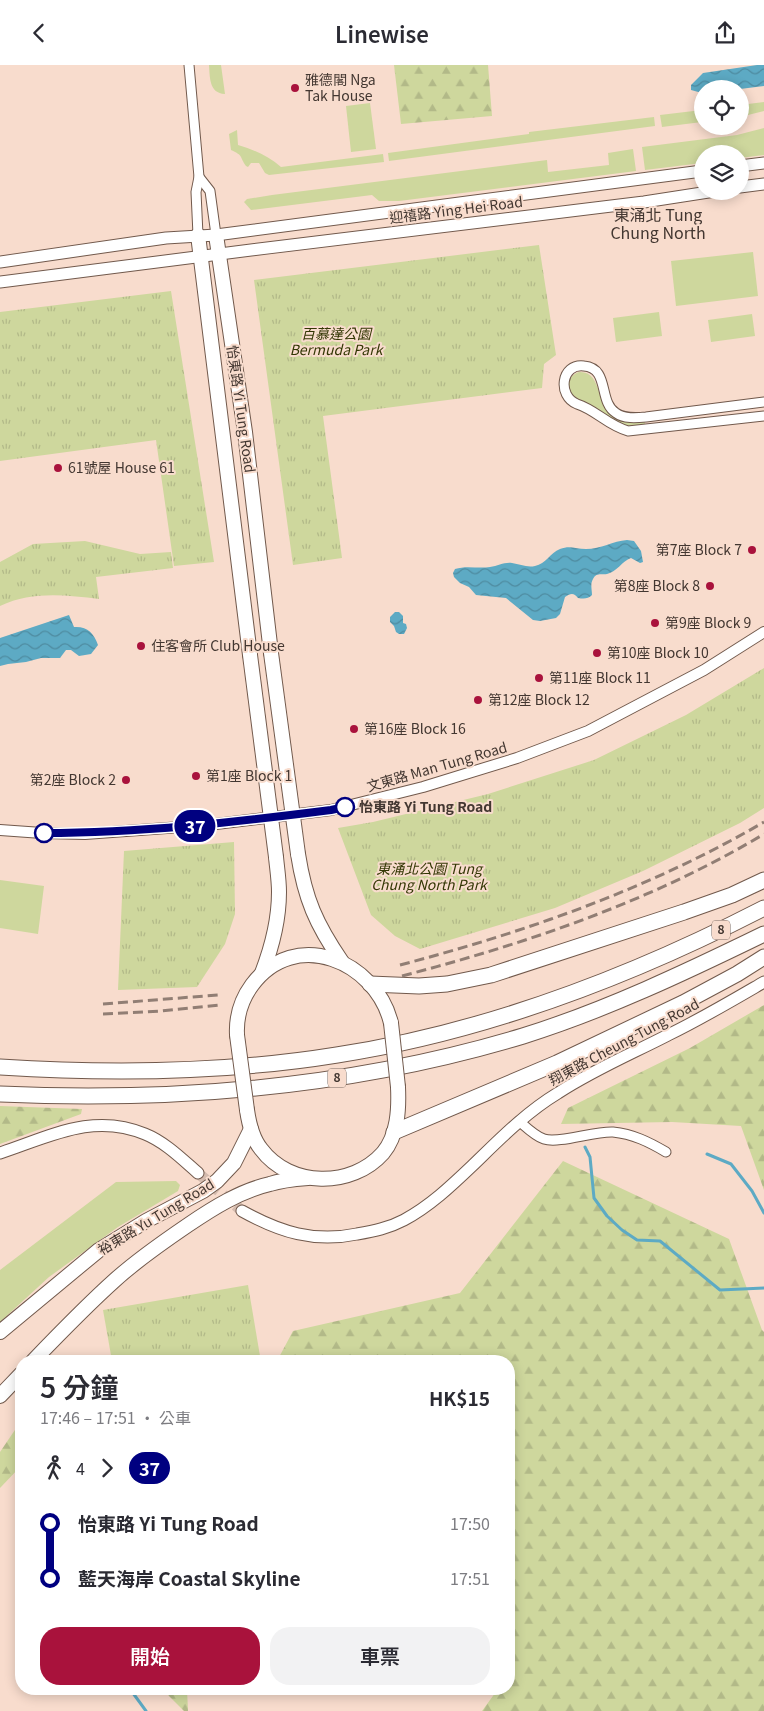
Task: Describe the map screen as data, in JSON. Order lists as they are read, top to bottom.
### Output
{
  "streets": {
    "highway": ["8"],
    "main road": [
      "迎禧路 Ying Hei Road",
      "怡東路 Yi Tung Road",
      "翔東路 Cheung Tung Road",
      "裕東路 Yu Tung Road"
    ],
    "street": ["文東路 Man Tung Road"]
  },
  "crossings": [
    ["迎禧路 Ying Hei Road", "怡東路 Yi Tung Road"]
  ],
  "districts": ["東涌北 Tung Chung North"],
  "parks": ["百慕達公園 Bermuda Park", "東涌北公園 Tung Chung North Park"],
  "places": [
    "雅德閣 Nga Tak House",
    "61號屋 House 61",
    "第7座 Block 7",
    "第8座 Block 8",
    "第9座 Block 9",
    "住客會所 Club House",
    "第10座 Block 10",
    "第11座 Block 11",
    "第12座 Block 12",
    "第16座 Block 16",
    "第1座 Block 1",
    "第2座 Block 2",
    "怡東路 Yi Tung Road"
  ],
  "lines": ["bus line 37"],
  "page": {
    "header": "Linewise",
    "on_map": "37",
    "heading": ["5 分鐘", "17:46 – 17:51 · 公車", "HK$15"],
    "legs": ["4", "37"],
    "list": [
      {
        "name": "怡東路 Yi Tung Road",
        "value": "17:50"
      },
      {
        "name": "藍天海岸 Coastal Skyline",
        "value": "17:51"
      }
    ],
    "buttons": ["開始", "車票"]
  }
}
